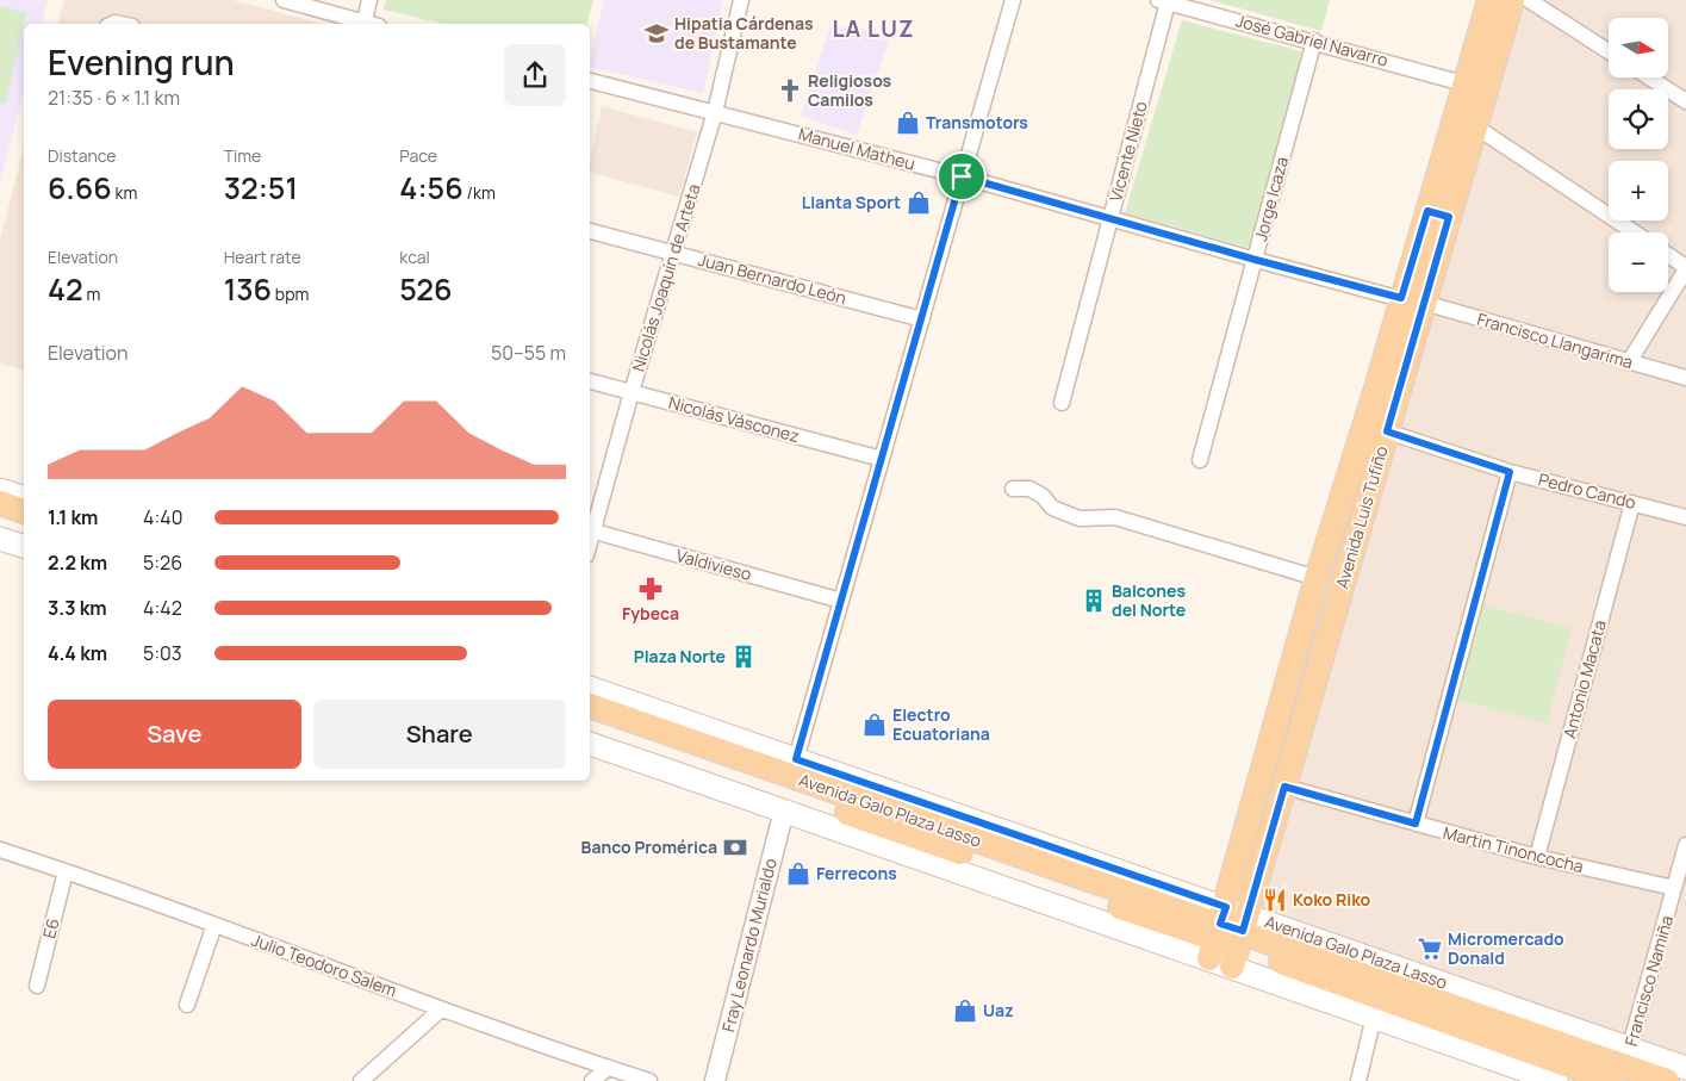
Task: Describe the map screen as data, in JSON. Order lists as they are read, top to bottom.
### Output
{
  "streets": {
    "main road": ["Avenida Luis Tufiño", "Avenida Galo Plaza Lasso"],
    "street": [
      "José Gabriel Navarro",
      "Manuel Matheu",
      "Vicente Nieto",
      "Jorge Icaza",
      "Nicolás Joaquín de Arteta",
      "Juan Bernardo León",
      "Francisco Llangarima",
      "Nicolás Vásconez",
      "Pedro Cando",
      "Valdivieso",
      "Antonio Macata",
      "Martin Tinoncocha",
      "E6",
      "Fray Leonardo Murialdo",
      "Julio Teodoro Salem",
      "Francisco Namiña"
    ]
  },
  "crossings": [
    ["José Gabriel Navarro", "Vicente Nieto"],
    ["José Gabriel Navarro", "Jorge Icaza"],
    ["José Gabriel Navarro", "Avenida Luis Tufiño"],
    ["Manuel Matheu", "Vicente Nieto"],
    ["Manuel Matheu", "Jorge Icaza"],
    ["Manuel Matheu", "Nicolás Joaquín de Arteta"],
    ["Manuel Matheu", "Francisco Llangarima"],
    ["Manuel Matheu", "Avenida Luis Tufiño"],
    ["Nicolás Joaquín de Arteta", "Juan Bernardo León"],
    ["Nicolás Joaquín de Arteta", "Nicolás Vásconez"],
    ["Nicolás Joaquín de Arteta", "Valdivieso"],
    ["Francisco Llangarima", "Avenida Luis Tufiño"],
    ["Pedro Cando", "Avenida Luis Tufiño"],
    ["Pedro Cando", "Antonio Macata"],
    ["Avenida Luis Tufiño", "Avenida Galo Plaza Lasso"],
    ["Avenida Luis Tufiño", "Martin Tinoncocha"],
    ["Antonio Macata", "Martin Tinoncocha"],
    ["Avenida Galo Plaza Lasso", "Fray Leonardo Murialdo"],
    ["Avenida Galo Plaza Lasso", "Francisco Namiña"],
    ["Martin Tinoncocha", "Francisco Namiña"],
    ["E6", "Julio Teodoro Salem"]
  ],
  "districts": ["LA LUZ"],
  "places": {
    "school or university": ["Hipatia Cárdenas de Bustamante"],
    "church": ["Religiosos Camilos"],
    "shop": [
      "Transmotors",
      "Llanta Sport",
      "Electro Ecuatoriana",
      "Ferrecons",
      "Uaz"
    ],
    "pharmacy": ["Fybeca"],
    "building": ["Balcones del Norte", "Plaza Norte"],
    "bank": ["Banco Promérica"],
    "restaurant": ["Koko Riko"],
    "supermarket": ["Micromercado Donald"]
  },
  "north": "right",
  "page": {
    "map_buttons": ["+", "−"],
    "heading": ["Evening run", "21:35 · 6 × 1.1 km"],
    "stats": [
      ["Distance", "6.66 km"],
      ["Time", "32:51"],
      ["Pace", "4:56 /km"],
      ["Elevation", "42 m"],
      ["Heart rate", "136 bpm"],
      ["kcal", "526"]
    ],
    "chart": ["Elevation", "50–55 m"],
    "list": [
      {
        "name": "1.1 km",
        "note": "4:40"
      },
      {
        "name": "2.2 km",
        "note": "5:26"
      },
      {
        "name": "3.3 km",
        "note": "4:42"
      },
      {
        "name": "4.4 km",
        "note": "5:03"
      }
    ],
    "buttons": ["Save", "Share"]
  }
}
